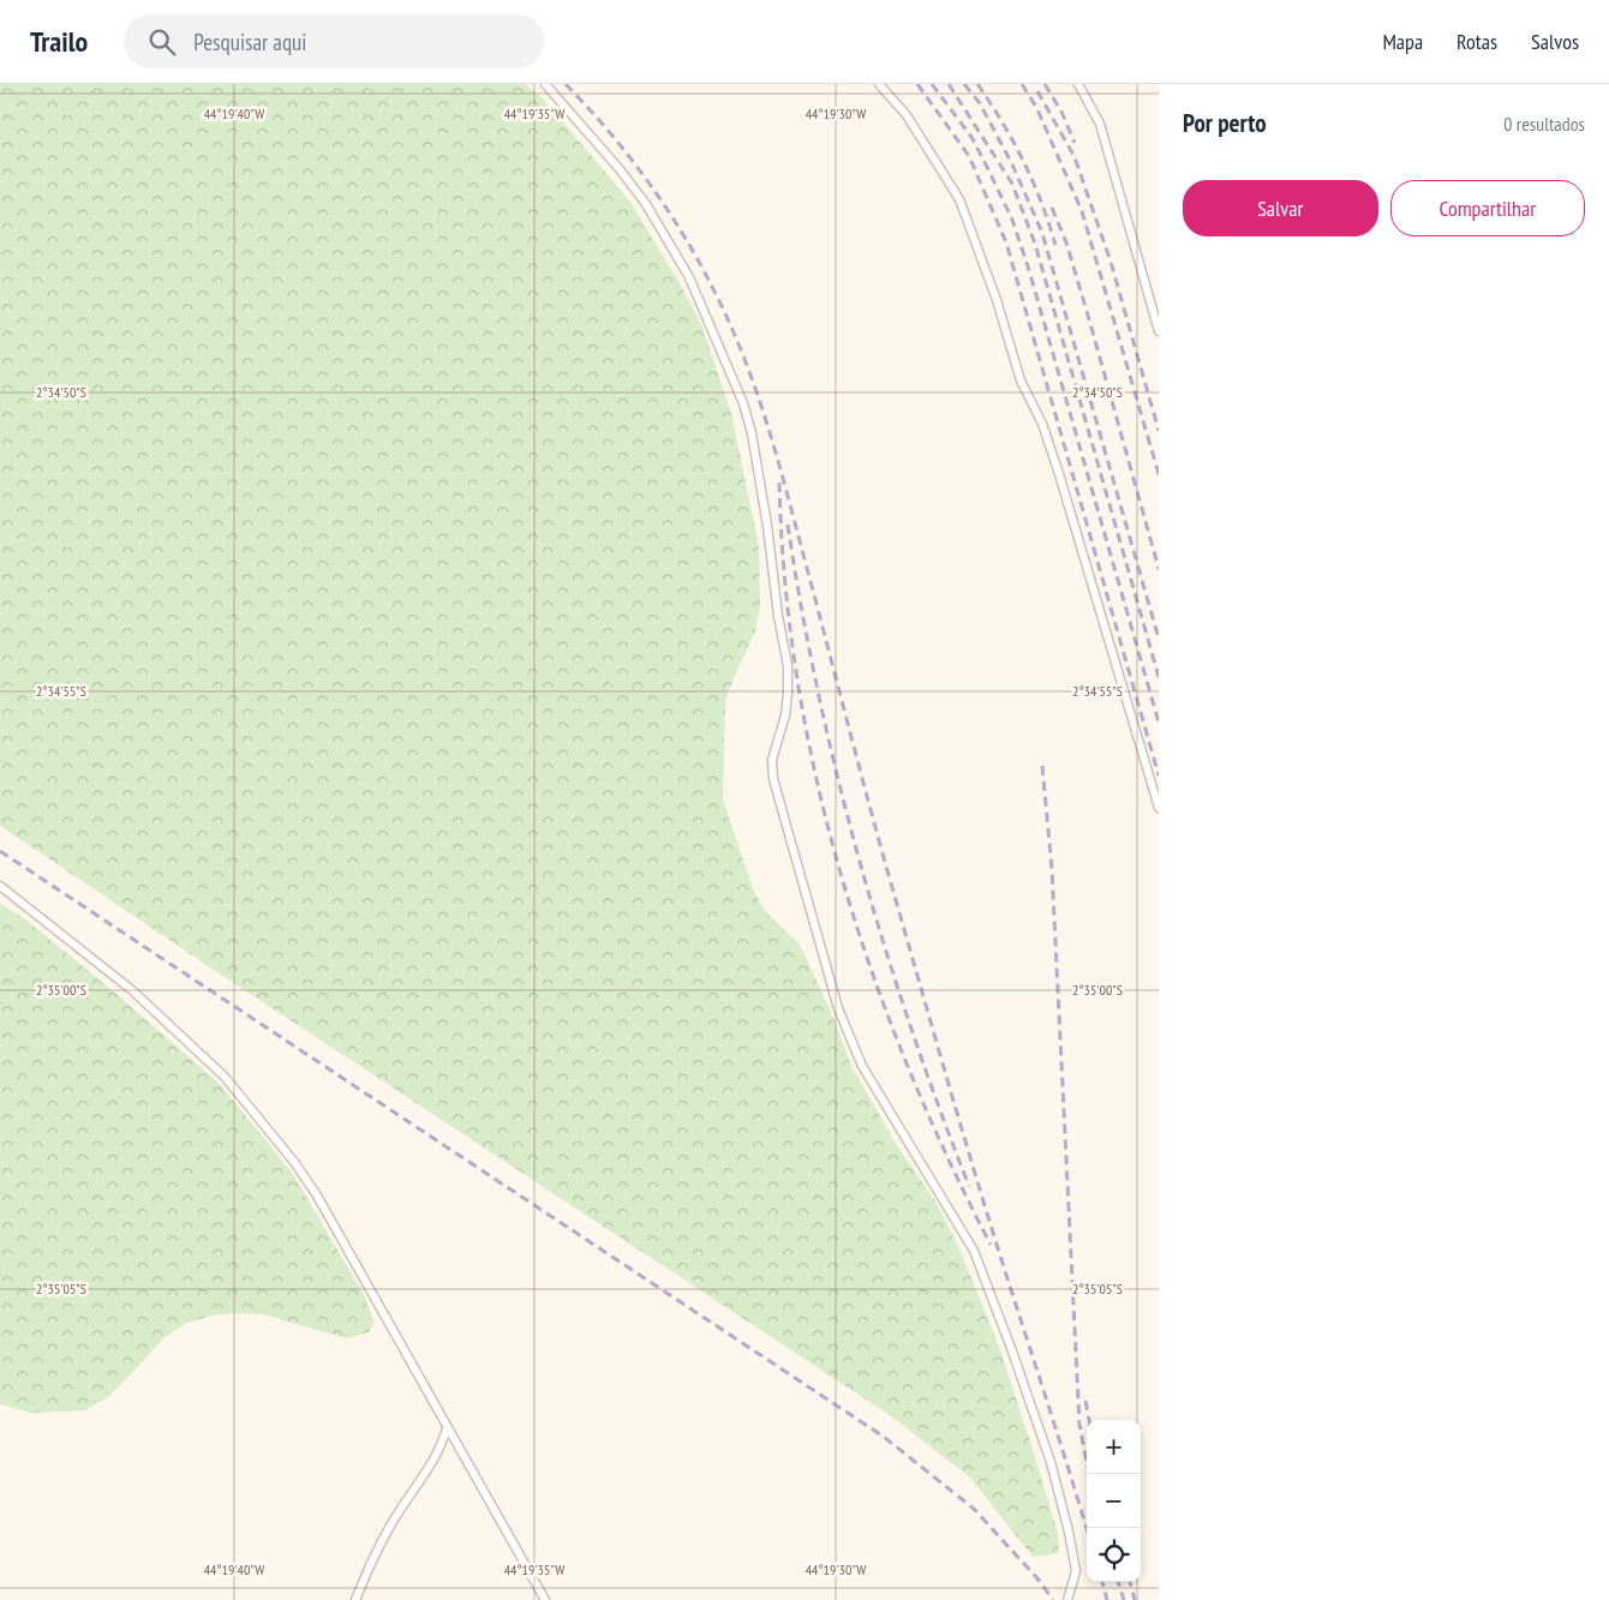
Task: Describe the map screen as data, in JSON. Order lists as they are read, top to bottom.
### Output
{
  "page": {
    "header": "Trailo",
    "search": "Pesquisar aqui",
    "nav": ["Mapa", "Rotas", "Salvos"],
    "heading": ["Por perto", "0 resultados"],
    "buttons": ["Salvar", "Compartilhar"],
    "map_buttons": ["+", "−"]
  },
  "coordinates": [
    "44°19'40\"W",
    "44°19'35\"W",
    "44°19'30\"W",
    "2°34'50\"S",
    "2°34'55\"S",
    "2°35'00\"S",
    "2°35'05\"S"
  ]
}
